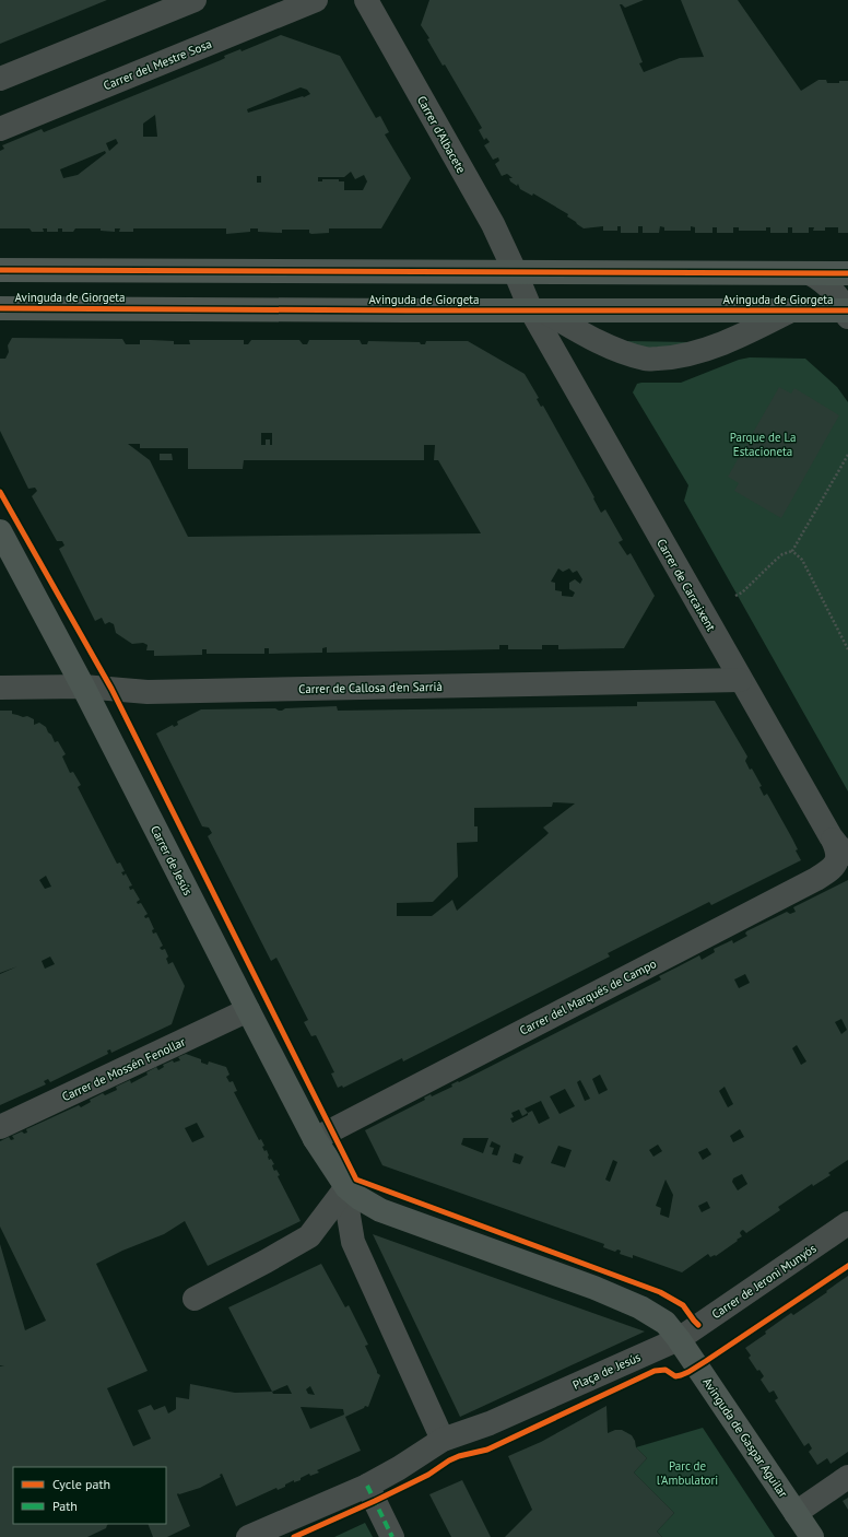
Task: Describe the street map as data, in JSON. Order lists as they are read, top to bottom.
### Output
{
  "streets": {
    "main road": ["Avinguda de Giorgeta", "Carrer de Jesús", "Avinguda de Gaspar Aguilar"],
    "street": [
      "Carrer del Mestre Sosa",
      "Carrer d'Albacete",
      "Carrer de Carcaixent",
      "Carrer de Callosa d'en Sarrià",
      "Carrer del Marqués de Campo",
      "Carrer de Mossén Fenollar",
      "Carrer de Jeroni Munyós",
      "Plaça de Jesús"
    ]
  },
  "crossings": [
    ["Carrer d'Albacete", "Avinguda de Giorgeta"],
    ["Carrer d'Albacete", "Carrer de Carcaixent"],
    ["Avinguda de Giorgeta", "Carrer de Carcaixent"],
    ["Carrer de Carcaixent", "Carrer de Callosa d'en Sarrià"],
    ["Carrer de Carcaixent", "Carrer del Marqués de Campo"],
    ["Carrer de Callosa d'en Sarrià", "Carrer de Jesús"],
    ["Carrer de Jesús", "Carrer del Marqués de Campo"],
    ["Carrer de Jesús", "Carrer de Mossén Fenollar"],
    ["Carrer de Jeroni Munyós", "Plaça de Jesús"],
    ["Carrer de Jeroni Munyós", "Avinguda de Gaspar Aguilar"],
    ["Plaça de Jesús", "Avinguda de Gaspar Aguilar"]
  ],
  "parks": ["Parque de La Estacioneta", "Parc de l'Ambulatori"],
  "legend": ["Cycle path", "Path"]
}
